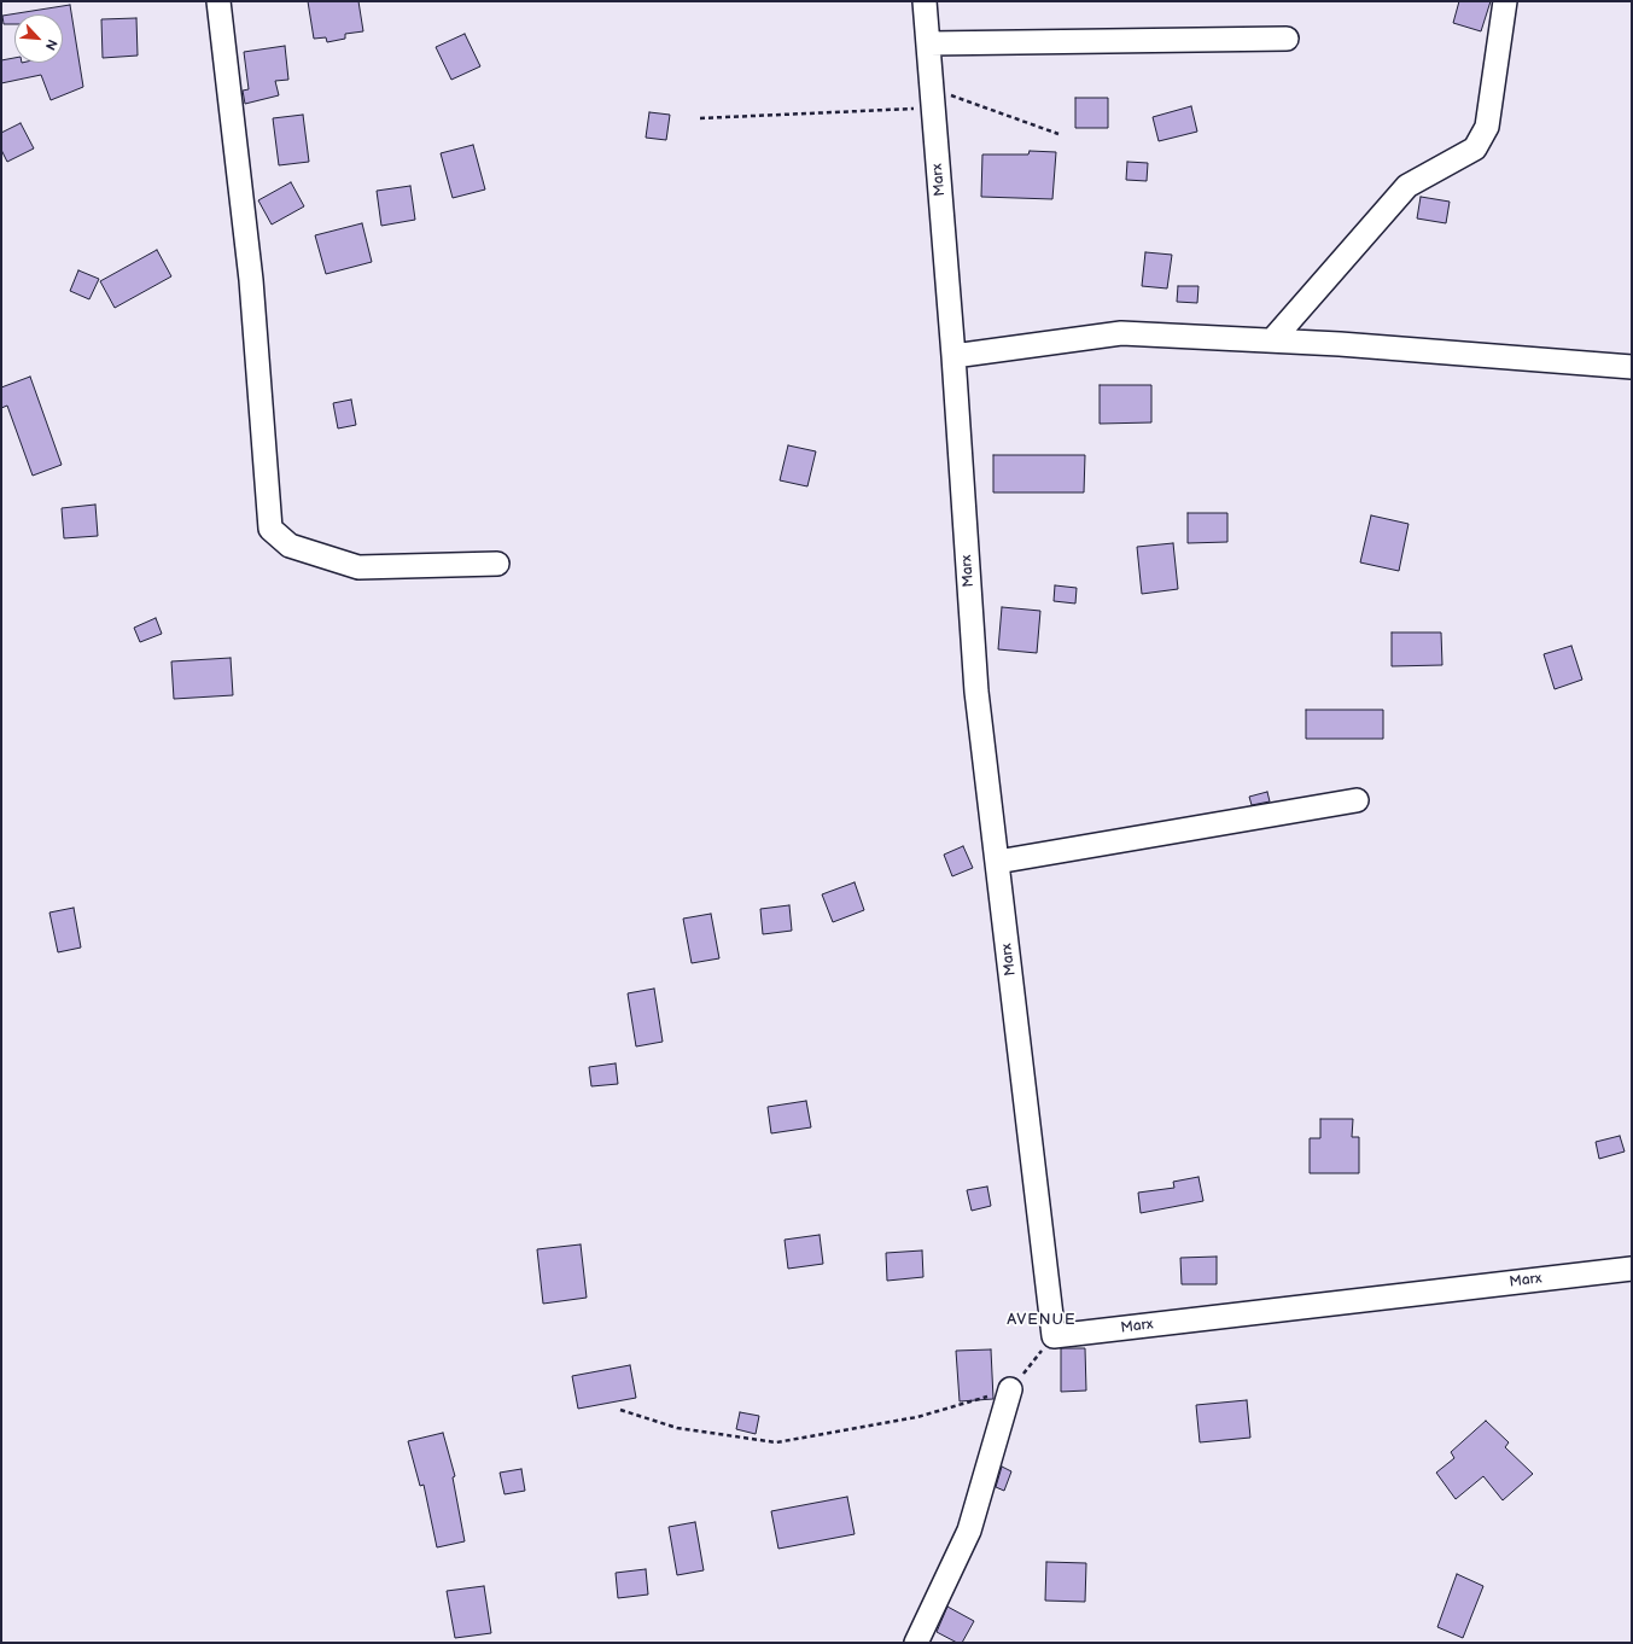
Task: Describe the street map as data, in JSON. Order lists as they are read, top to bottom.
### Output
{
  "streets": {
    "street": ["Marx"]
  },
  "districts": ["AVENUE"],
  "north": "bottom right"
}
